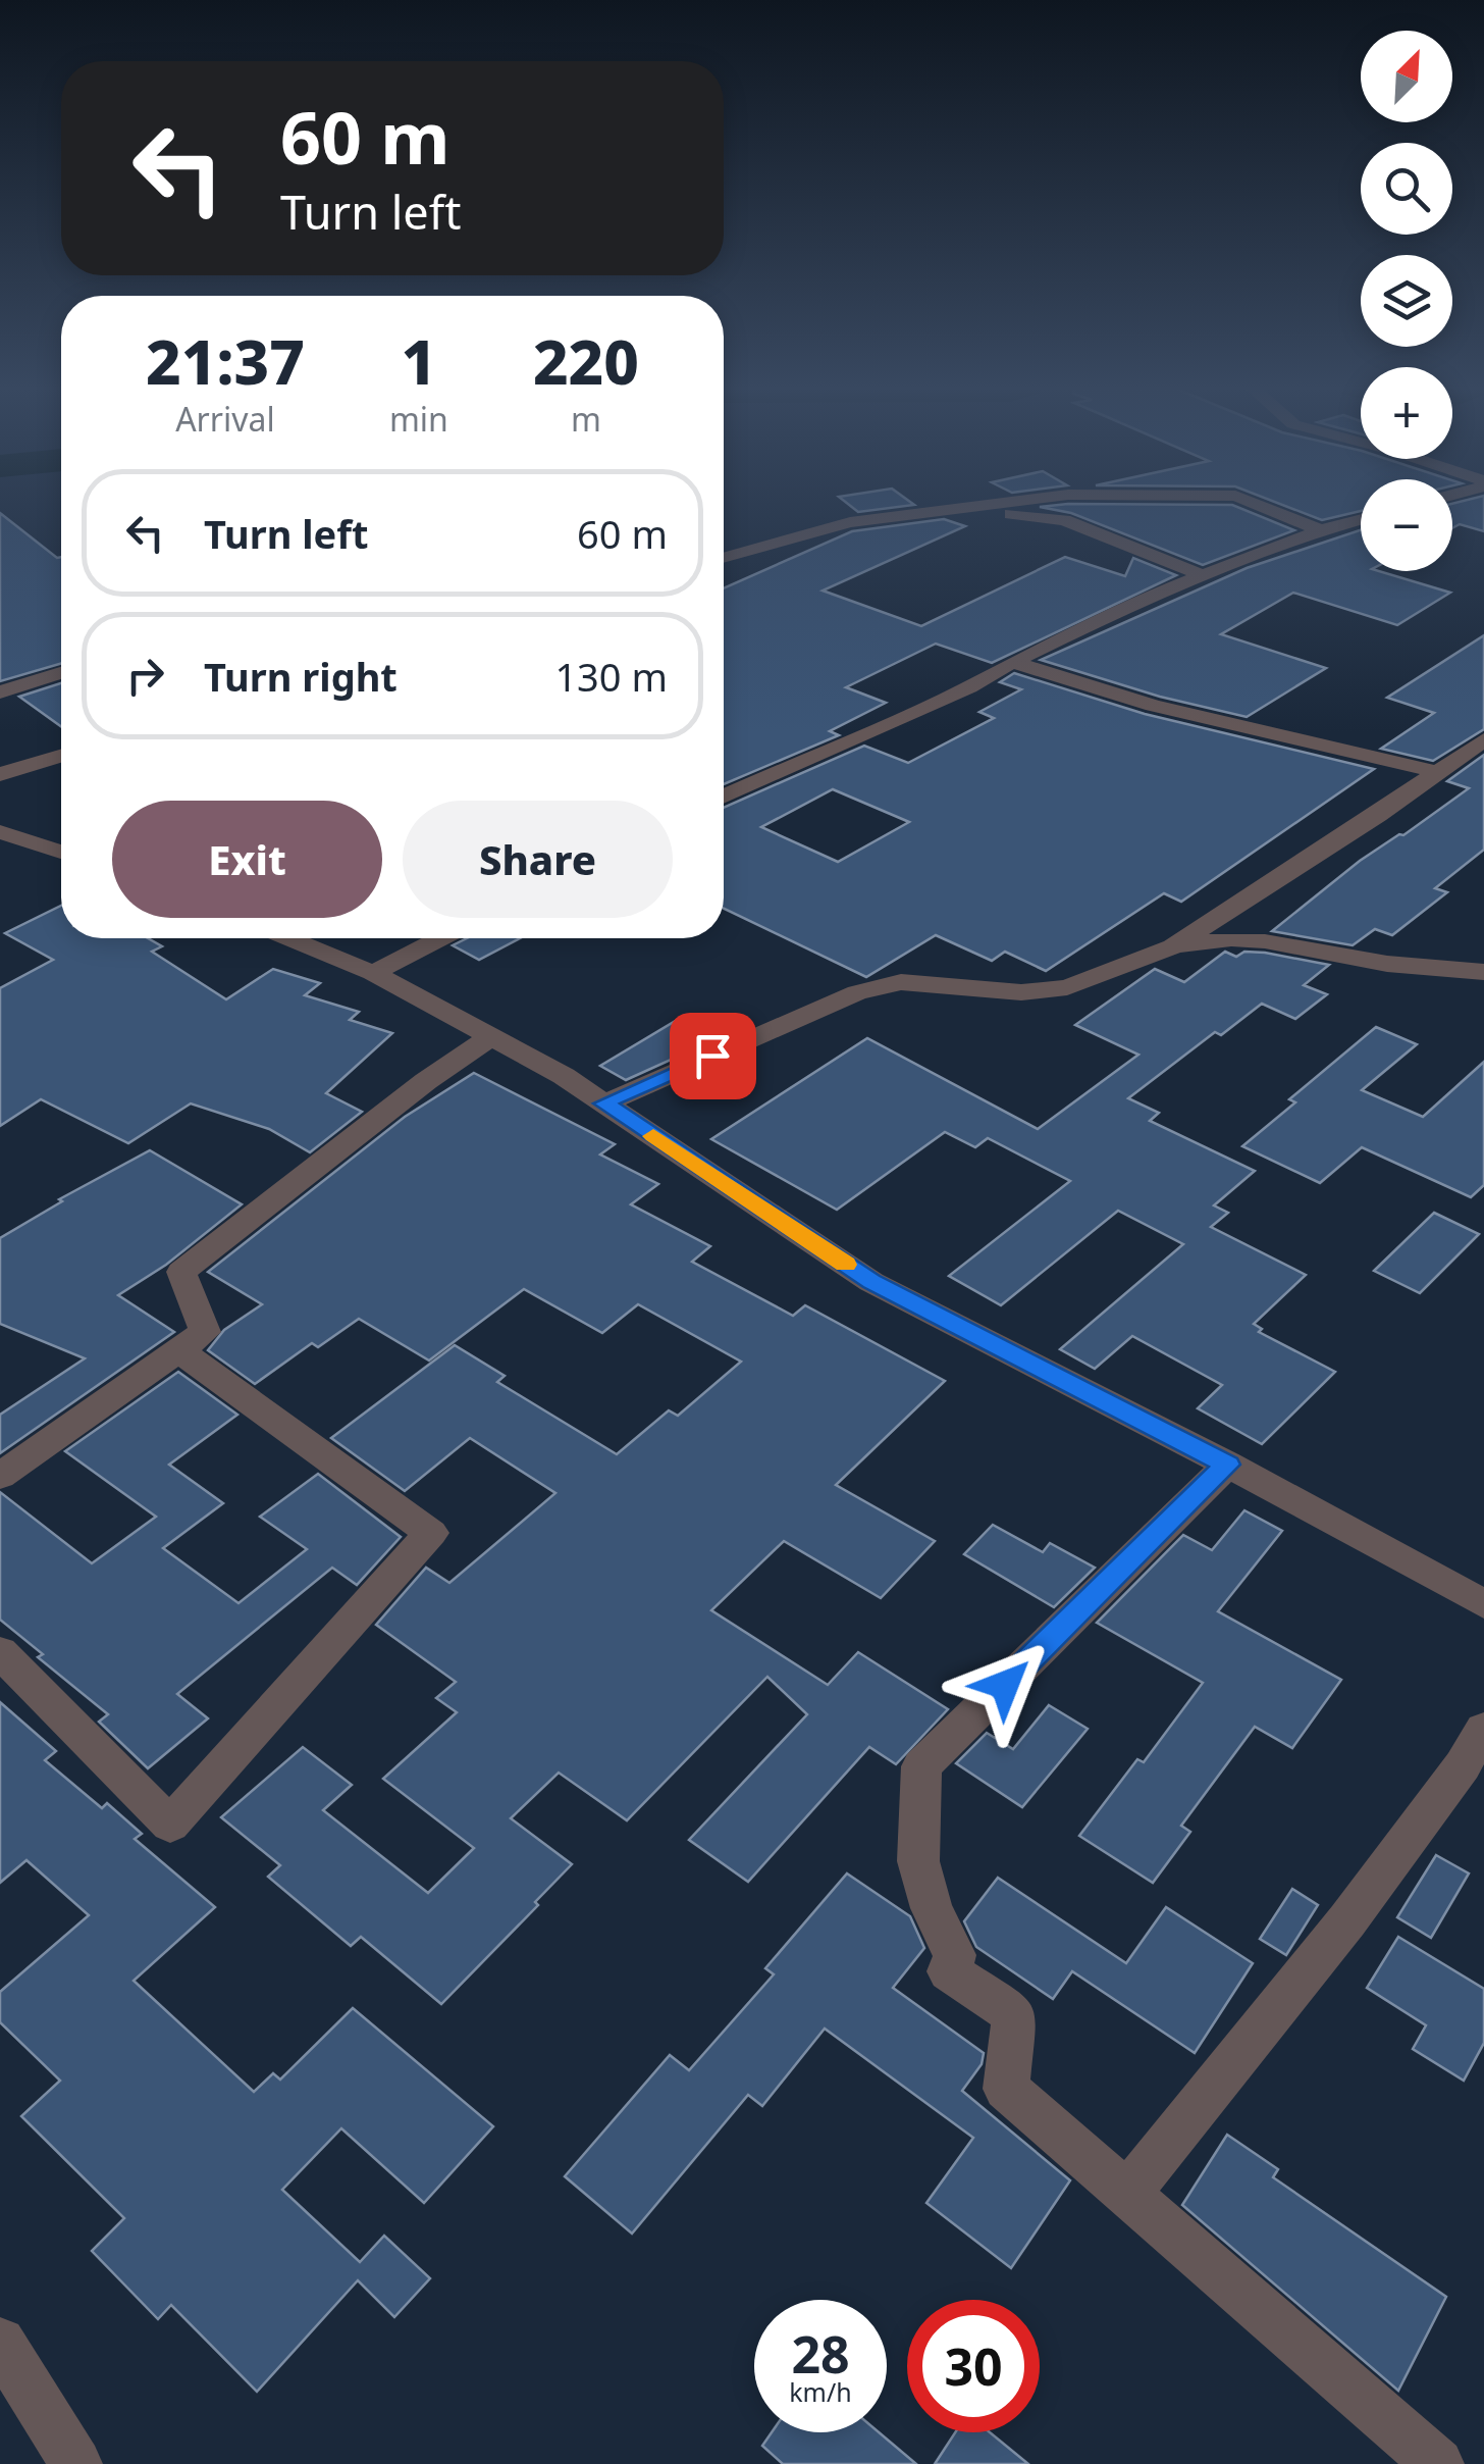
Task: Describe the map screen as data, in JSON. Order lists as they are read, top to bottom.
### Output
{
  "north": "top right",
  "page": {
    "map_buttons": ["+", "−"],
    "turn": ["60 m", "Turn left"],
    "eta": [
      "21:37",
      "Arrival",
      "1",
      "min",
      "220",
      "m"
    ],
    "list": [
      {
        "name": "Turn left",
        "value": "60 m"
      },
      {
        "name": "Turn right",
        "value": "130 m"
      }
    ],
    "buttons": ["Exit", "Share"],
    "speed": "28 km/h",
    "limit": "30"
  }
}
